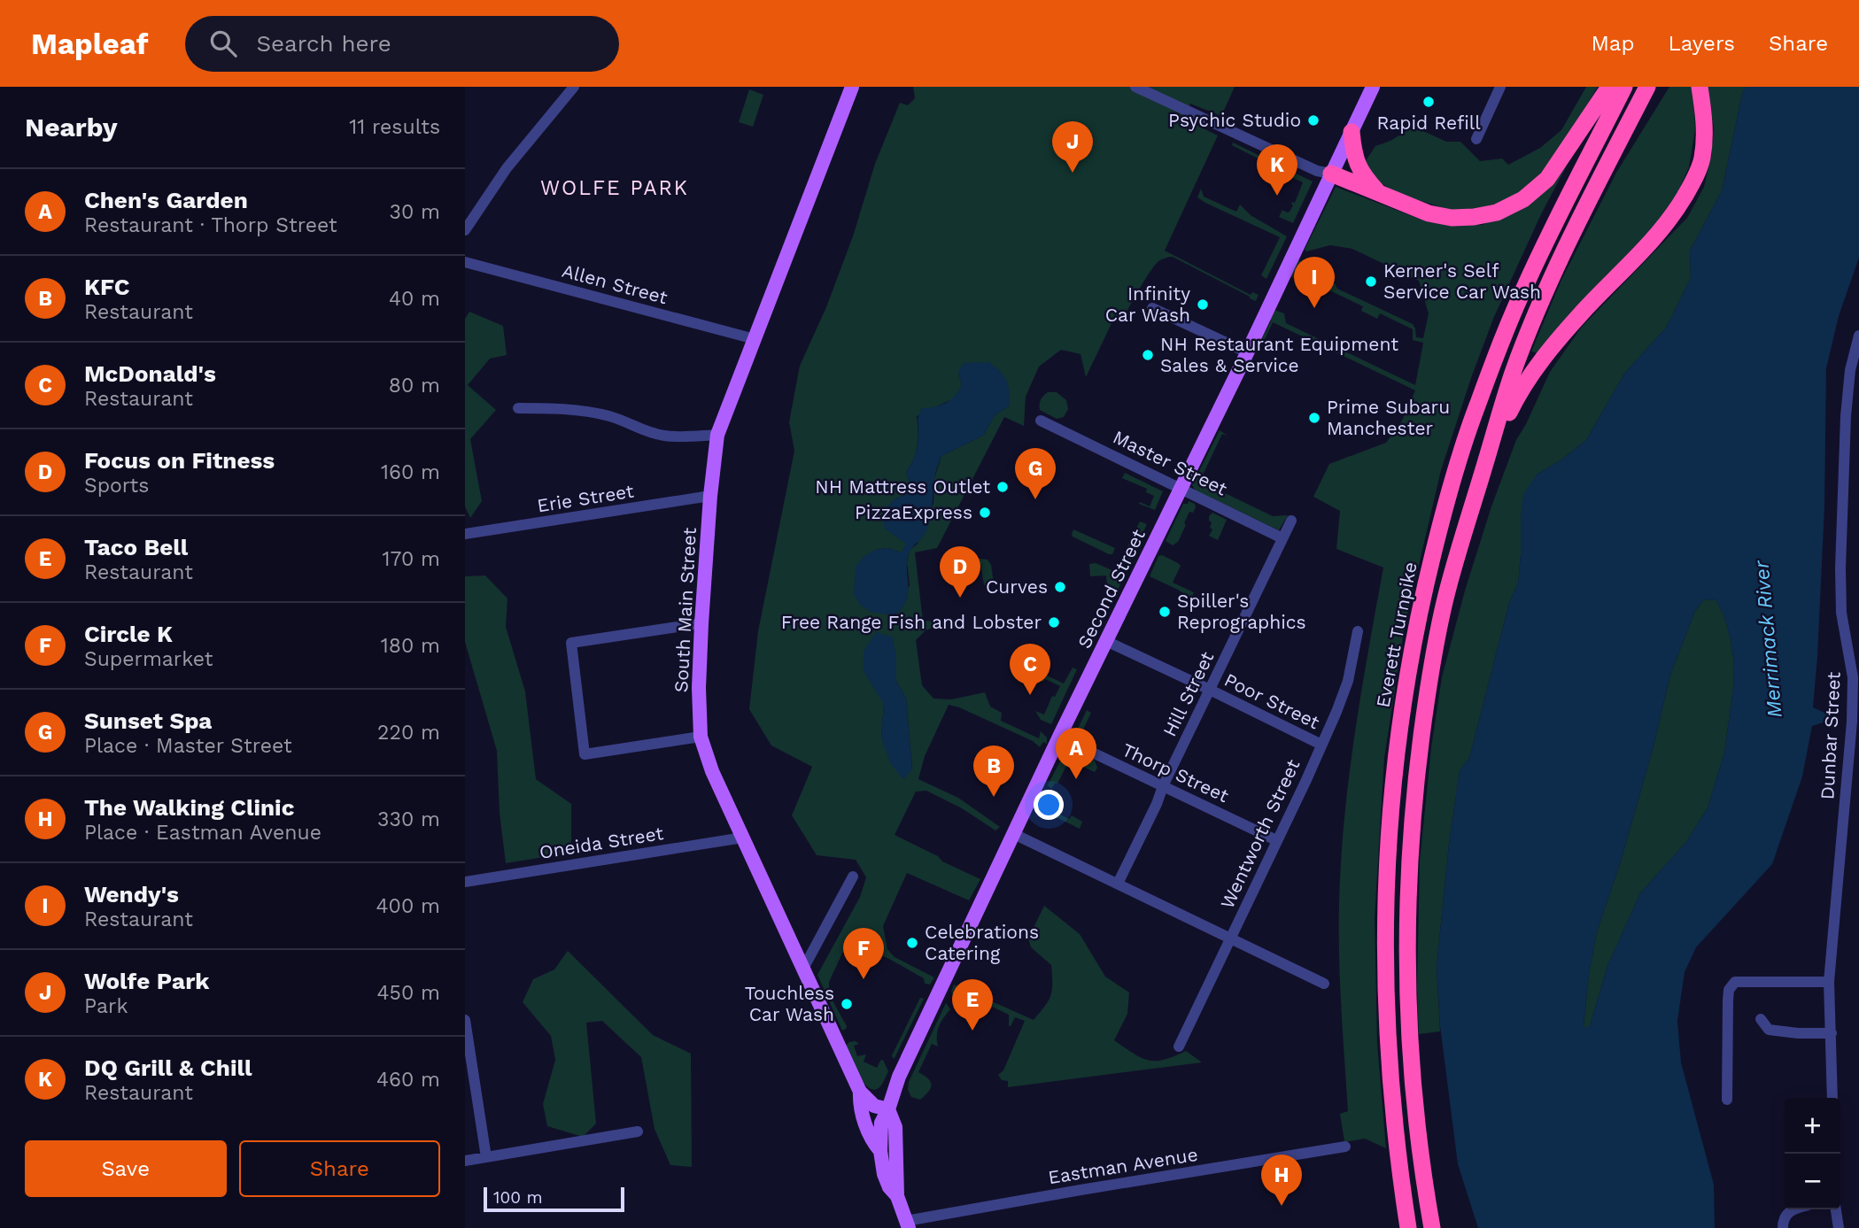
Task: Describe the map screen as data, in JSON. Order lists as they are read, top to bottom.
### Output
{
  "streets": {
    "highway": ["Everett Turnpike"],
    "main road": ["Second Street", "South Main Street"],
    "street": [
      "Allen Street",
      "Master Street",
      "Erie Street",
      "Hill Street",
      "Poor Street",
      "Dunbar Street",
      "Thorp Street",
      "Wentworth Street",
      "Oneida Street",
      "Eastman Avenue"
    ]
  },
  "crossings": [
    ["Allen Street", "South Main Street"],
    ["Master Street", "Second Street"],
    ["Master Street", "Hill Street"],
    ["Erie Street", "South Main Street"],
    ["Second Street", "South Main Street"],
    ["Second Street", "Poor Street"],
    ["Second Street", "Thorp Street"],
    ["South Main Street", "Oneida Street"],
    ["Hill Street", "Poor Street"],
    ["Hill Street", "Thorp Street"],
    ["Poor Street", "Wentworth Street"],
    ["Thorp Street", "Wentworth Street"]
  ],
  "districts": ["WOLFE PARK"],
  "water": ["Merrimack River"],
  "places": [
    "Rapid Refill",
    "Psychic Studio",
    "Kerner's Self Service Car Wash",
    "Infinity Car Wash",
    "NH Restaurant Equipment Sales & Service",
    "Prime Subaru Manchester",
    "NH Mattress Outlet",
    "PizzaExpress",
    "Curves",
    "Spiller's Reprographics",
    "Free Range Fish and Lobster",
    "Celebrations Catering",
    "Touchless Car Wash"
  ],
  "scale_bar": "100 m",
  "page": {
    "header": "Mapleaf",
    "search": "Search here",
    "nav": ["Map", "Layers", "Share"],
    "heading": ["Nearby", "11 results"],
    "pins": [
      "J",
      "K",
      "I",
      "G",
      "D",
      "C",
      "A",
      "B",
      "F",
      "E",
      "H"
    ],
    "list": [
      {
        "mark": "A",
        "name": "Chen's Garden",
        "note": "Restaurant · Thorp Street",
        "value": "30 m"
      },
      {
        "mark": "B",
        "name": "KFC",
        "note": "Restaurant",
        "value": "40 m"
      },
      {
        "mark": "C",
        "name": "McDonald's",
        "note": "Restaurant",
        "value": "80 m"
      },
      {
        "mark": "D",
        "name": "Focus on Fitness",
        "note": "Sports",
        "value": "160 m"
      },
      {
        "mark": "E",
        "name": "Taco Bell",
        "note": "Restaurant",
        "value": "170 m"
      },
      {
        "mark": "F",
        "name": "Circle K",
        "note": "Supermarket",
        "value": "180 m"
      },
      {
        "mark": "G",
        "name": "Sunset Spa",
        "note": "Place · Master Street",
        "value": "220 m"
      },
      {
        "mark": "H",
        "name": "The Walking Clinic",
        "note": "Place · Eastman Avenue",
        "value": "330 m"
      },
      {
        "mark": "I",
        "name": "Wendy's",
        "note": "Restaurant",
        "value": "400 m"
      },
      {
        "mark": "J",
        "name": "Wolfe Park",
        "note": "Park",
        "value": "450 m"
      },
      {
        "mark": "K",
        "name": "DQ Grill & Chill",
        "note": "Restaurant",
        "value": "460 m"
      }
    ],
    "map_buttons": ["+", "−"],
    "buttons": ["Save", "Share"],
    "scale": "100 m"
  }
}
